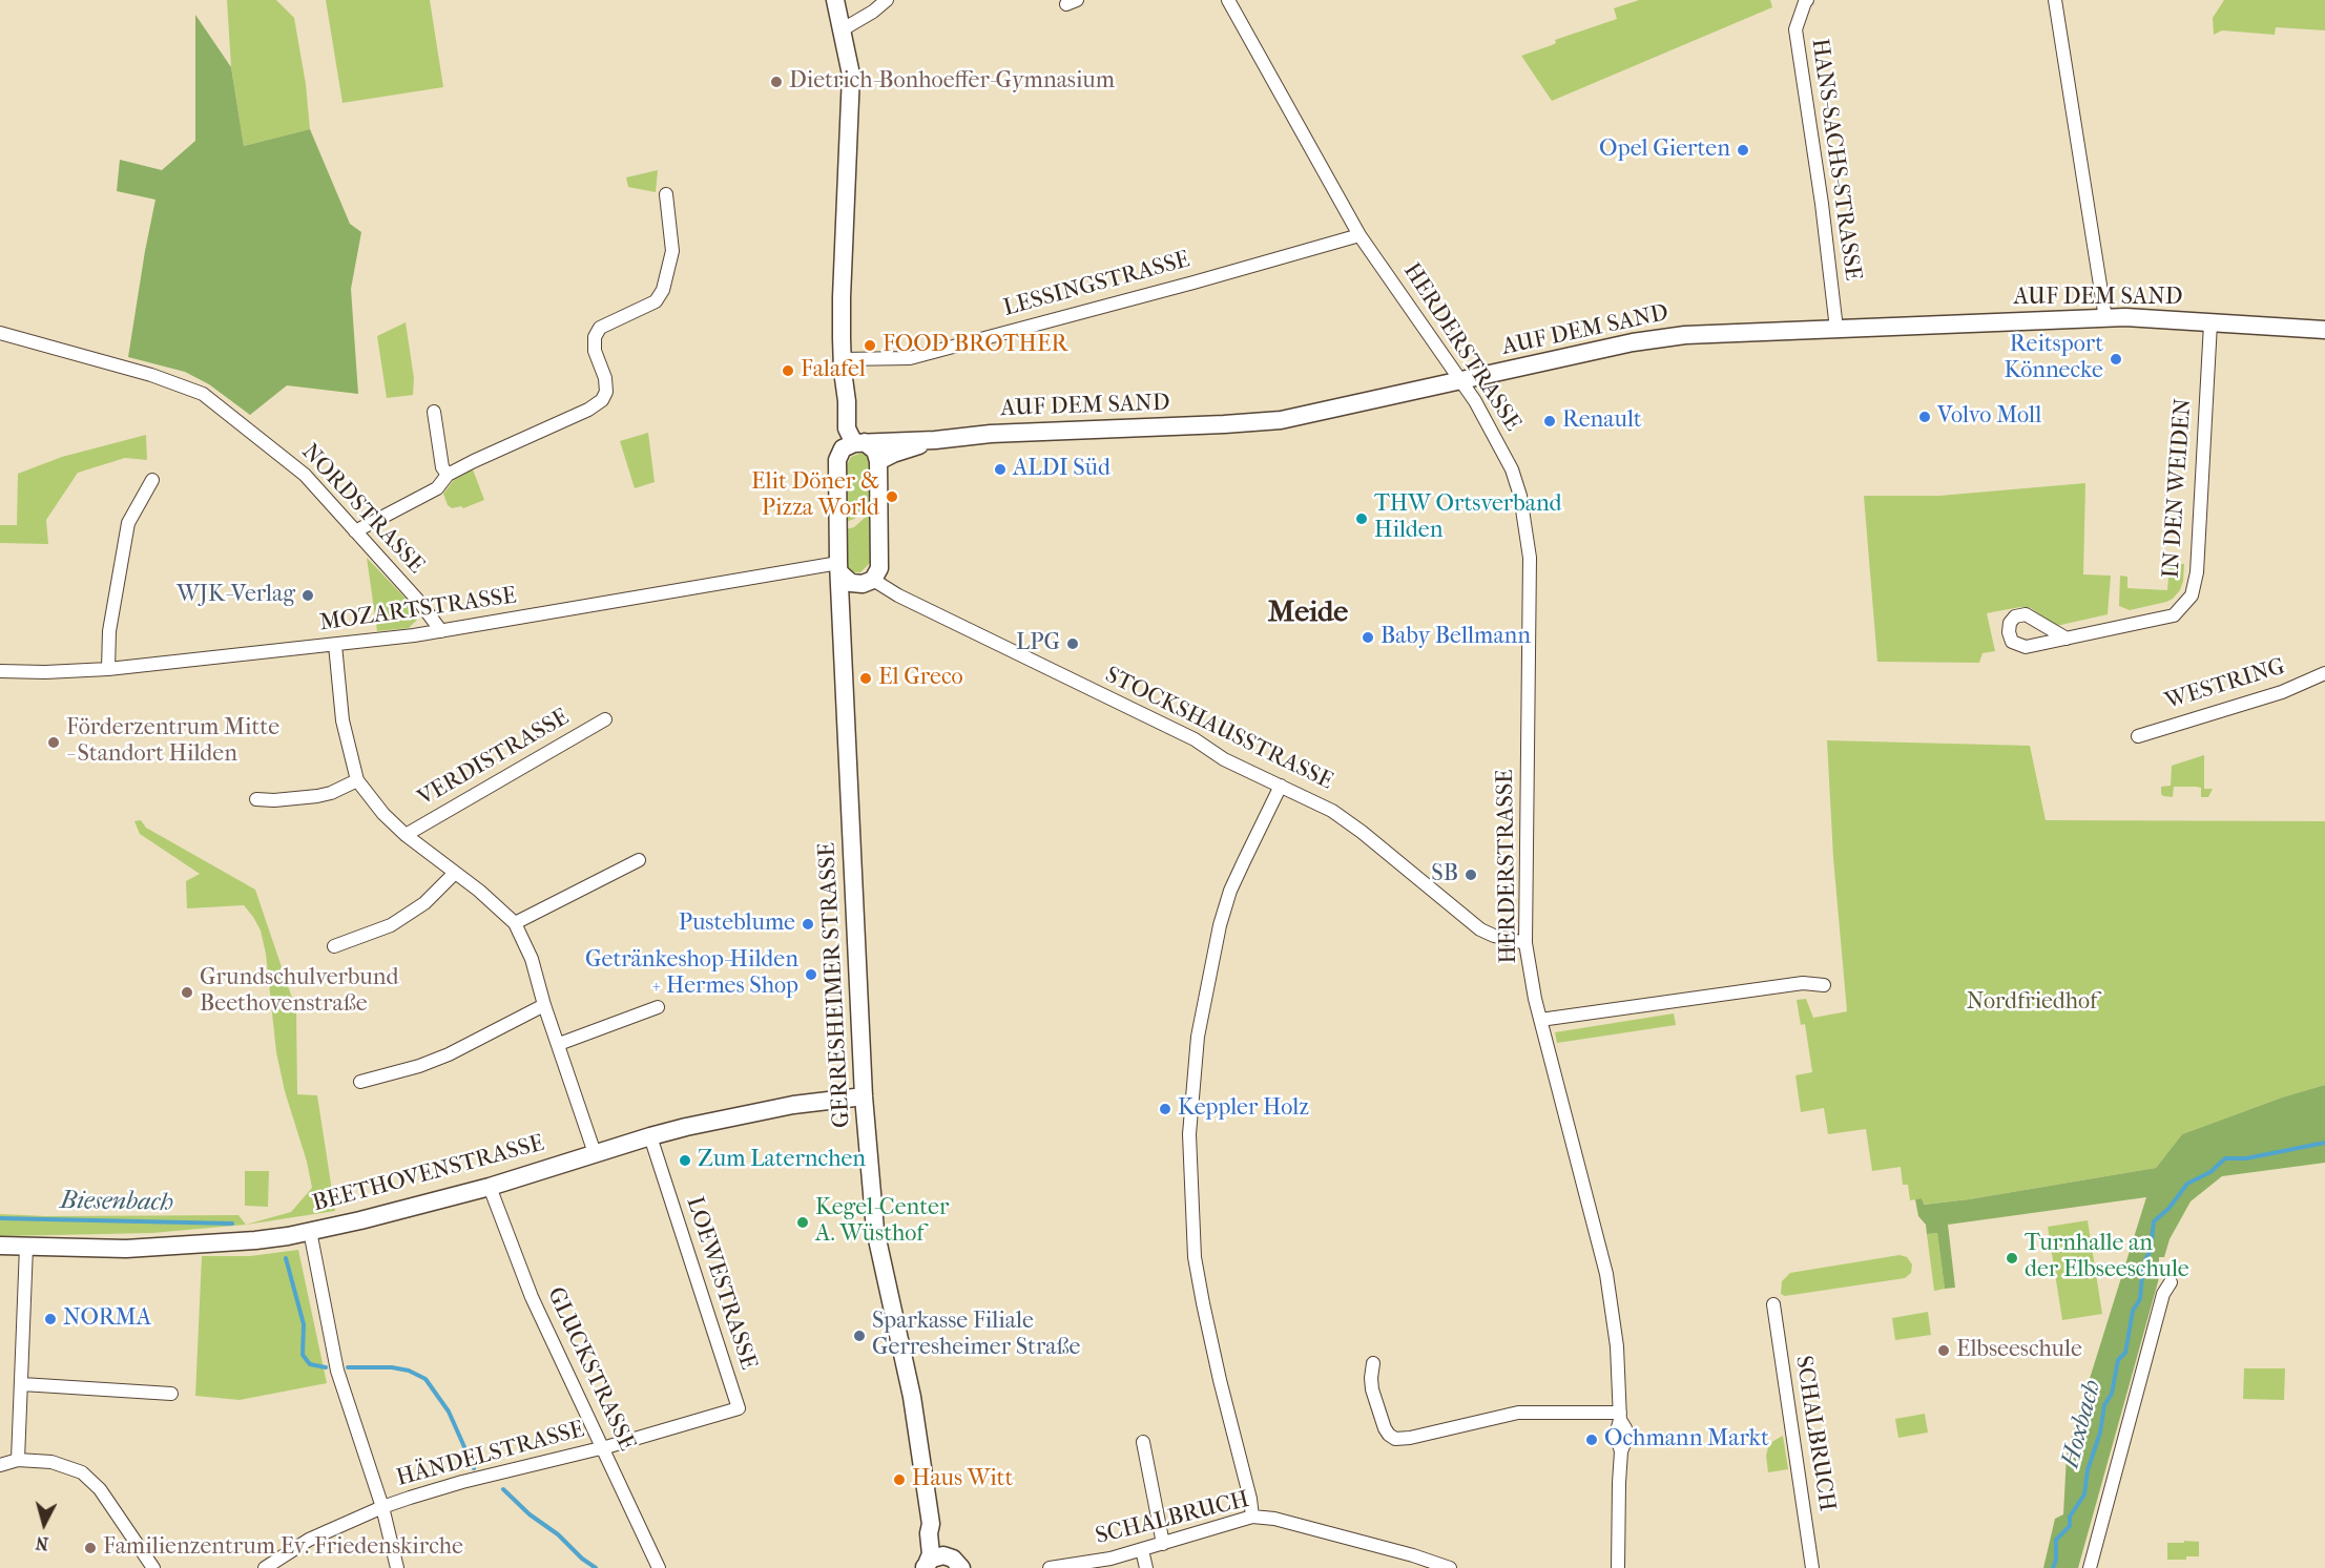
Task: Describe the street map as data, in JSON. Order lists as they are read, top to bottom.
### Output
{
  "streets": {
    "street": [
      "HANS-SACHS-STRASSE",
      "LESSINGSTRASSE",
      "AUF DEM SAND",
      "HERDERSTRASSE",
      "IN DEN WEIDEN",
      "NORDSTRASSE",
      "MOZARTSTRASSE",
      "WESTRING",
      "STOCKSHAUSSTRASSE",
      "VERDISTRASSE",
      "GERRESHEIMER STRASSE",
      "BEETHOVENSTRASSE",
      "LOEWESTRASSE",
      "GLUCKSTRASSE",
      "SCHALBRUCH",
      "HÄNDELSTRASSE"
    ]
  },
  "crossings": [
    ["HANS-SACHS-STRASSE", "AUF DEM SAND"],
    ["LESSINGSTRASSE", "HERDERSTRASSE"],
    ["LESSINGSTRASSE", "GERRESHEIMER STRASSE"],
    ["AUF DEM SAND", "HERDERSTRASSE"],
    ["AUF DEM SAND", "IN DEN WEIDEN"],
    ["AUF DEM SAND", "GERRESHEIMER STRASSE"],
    ["HERDERSTRASSE", "STOCKSHAUSSTRASSE"],
    ["NORDSTRASSE", "MOZARTSTRASSE"],
    ["MOZARTSTRASSE", "VERDISTRASSE"],
    ["MOZARTSTRASSE", "GERRESHEIMER STRASSE"],
    ["STOCKSHAUSSTRASSE", "GERRESHEIMER STRASSE"],
    ["VERDISTRASSE", "BEETHOVENSTRASSE"],
    ["GERRESHEIMER STRASSE", "BEETHOVENSTRASSE"],
    ["BEETHOVENSTRASSE", "LOEWESTRASSE"],
    ["BEETHOVENSTRASSE", "GLUCKSTRASSE"],
    ["LOEWESTRASSE", "HÄNDELSTRASSE"],
    ["GLUCKSTRASSE", "HÄNDELSTRASSE"]
  ],
  "districts": ["Meide"],
  "water": ["Biesenbach", "Hoxbach"],
  "parks": ["Nordfriedhof"],
  "places": [
    "Dietrich-Bonhoeffer-Gymnasium",
    "Opel Gierten",
    "FOOD BROTHER",
    "Reitsport Könnecke",
    "Falafel",
    "Volvo Moll",
    "Renault",
    "ALDI Süd",
    "Elit Döner & Pizza World",
    "THW Ortsverband Hilden",
    "WJK-Verlag",
    "Baby Bellmann",
    "LPG",
    "El Greco",
    "Förderzentrum Mitte - Standort Hilden",
    "SB",
    "Pusteblume",
    "Getränkeshop-Hilden + Hermes Shop",
    "Grundschulverbund Beethovenstraße",
    "Keppler Holz",
    "Zum Laternchen",
    "Kegel-Center A. Wüsthof",
    "Turnhalle an der Elbseeschule",
    "NORMA",
    "Sparkasse Filiale Gerresheimer Straße",
    "Elbseeschule",
    "Ochmann Markt",
    "Haus Witt",
    "Familienzentrum Ev. Friedenskirche"
  ],
  "north": "bottom"
}
